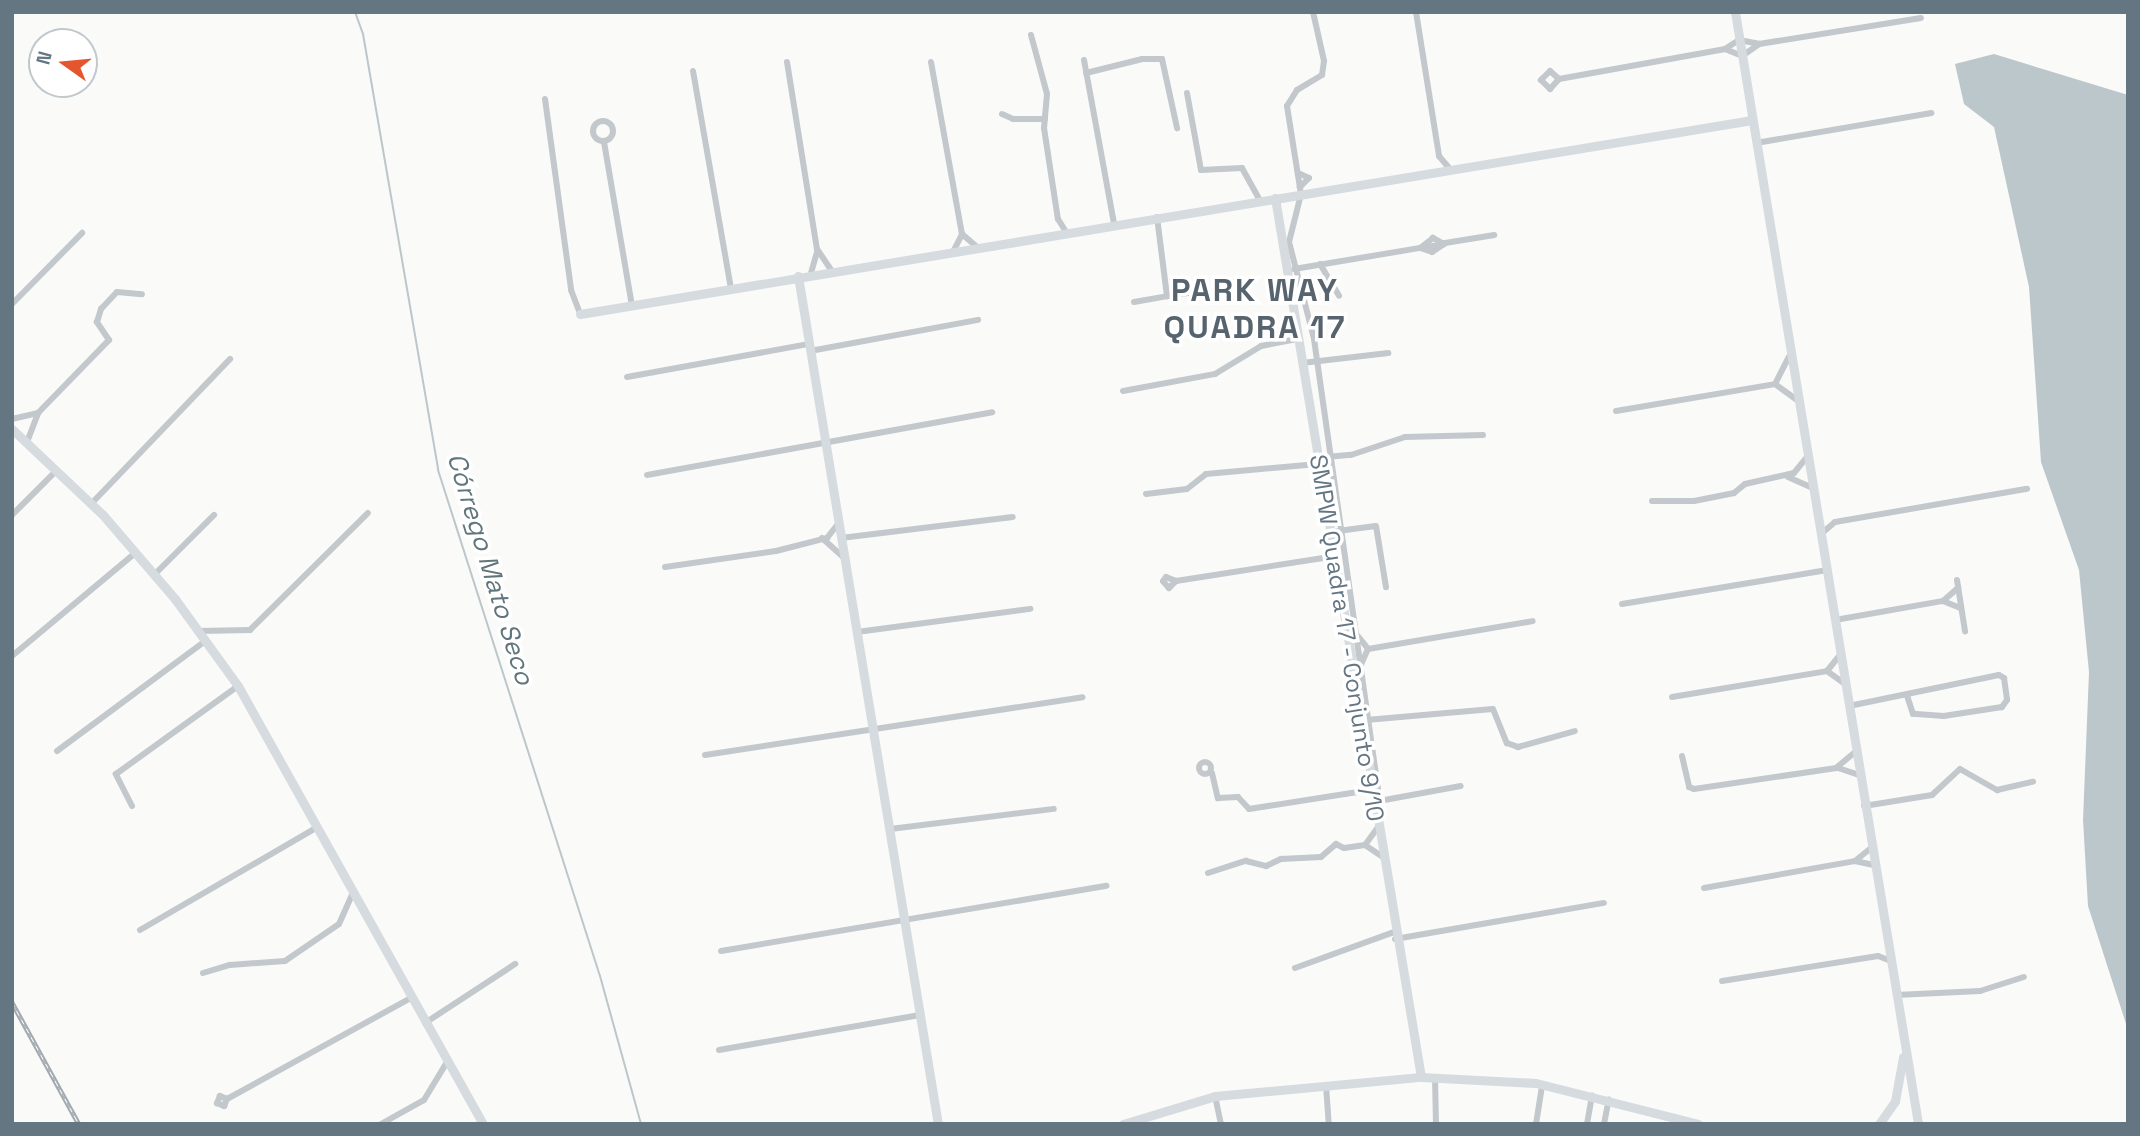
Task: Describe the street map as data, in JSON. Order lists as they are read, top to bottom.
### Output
{
  "streets": {
    "street": ["SMPW Quadra 17 - Conjunto 9/10"]
  },
  "districts": ["PARK WAY QUADRA 17"],
  "water": ["Córrego Mato Seco"],
  "north": "left"
}
